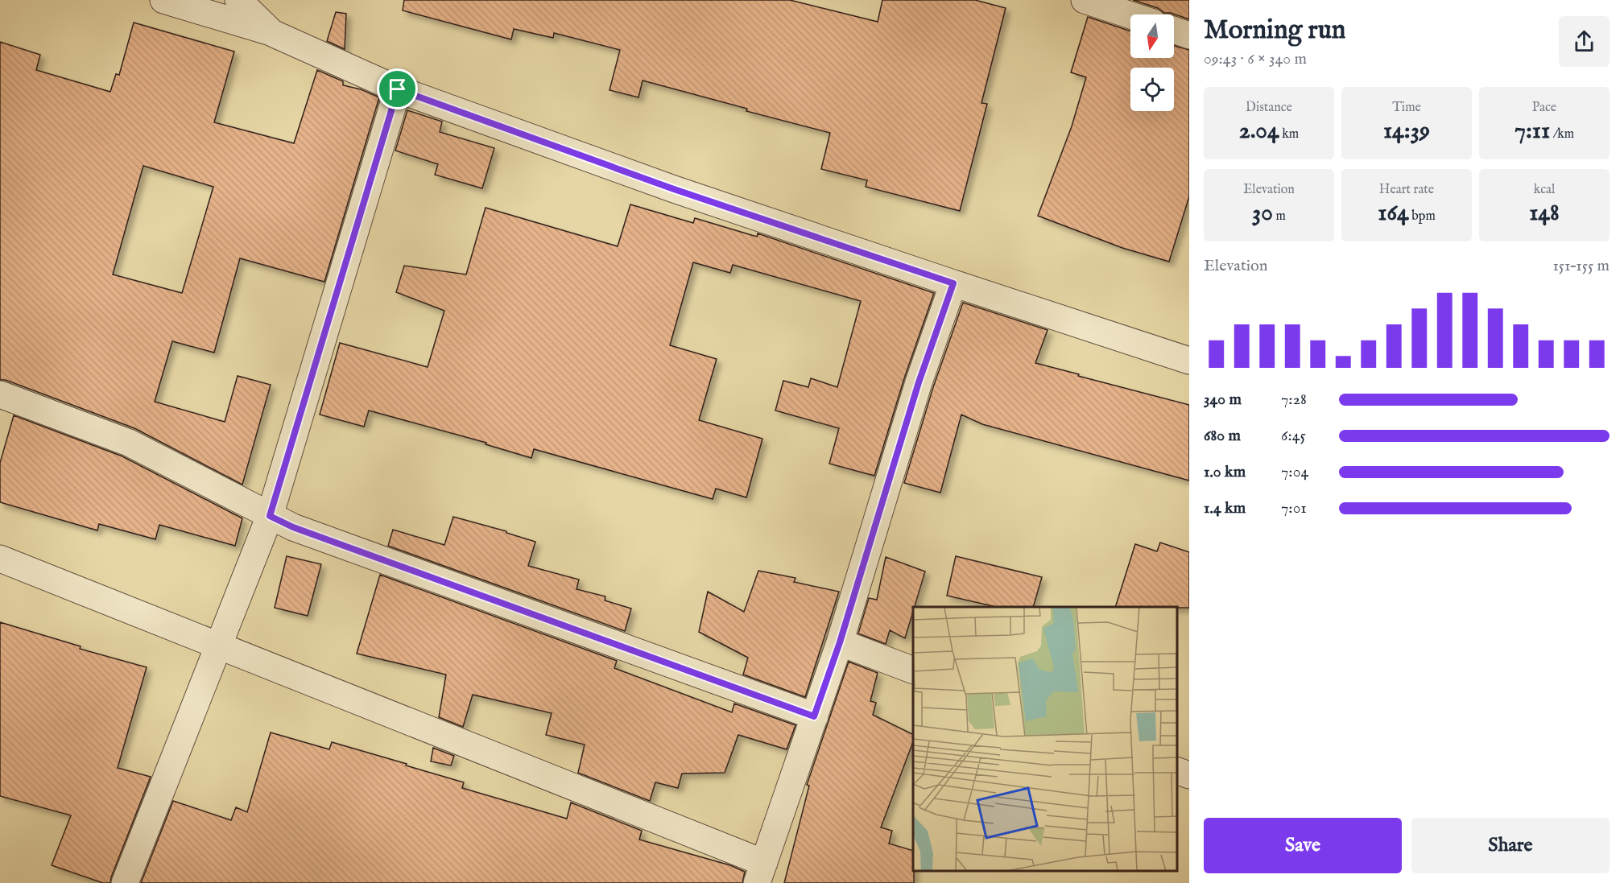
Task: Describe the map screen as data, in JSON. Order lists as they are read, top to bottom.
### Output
{
  "north": "bottom",
  "page": {
    "heading": ["Morning run", "09:43 · 6 × 340 m"],
    "stats": [
      ["Distance", "2.04 km"],
      ["Time", "14:39"],
      ["Pace", "7:11 /km"],
      ["Elevation", "30 m"],
      ["Heart rate", "164 bpm"],
      ["kcal", "148"]
    ],
    "chart": ["Elevation", "151–155 m"],
    "list": [
      {
        "name": "340 m",
        "note": "7:28"
      },
      {
        "name": "680 m",
        "note": "6:45"
      },
      {
        "name": "1.0 km",
        "note": "7:04"
      },
      {
        "name": "1.4 km",
        "note": "7:01"
      }
    ],
    "buttons": ["Save", "Share"]
  }
}
